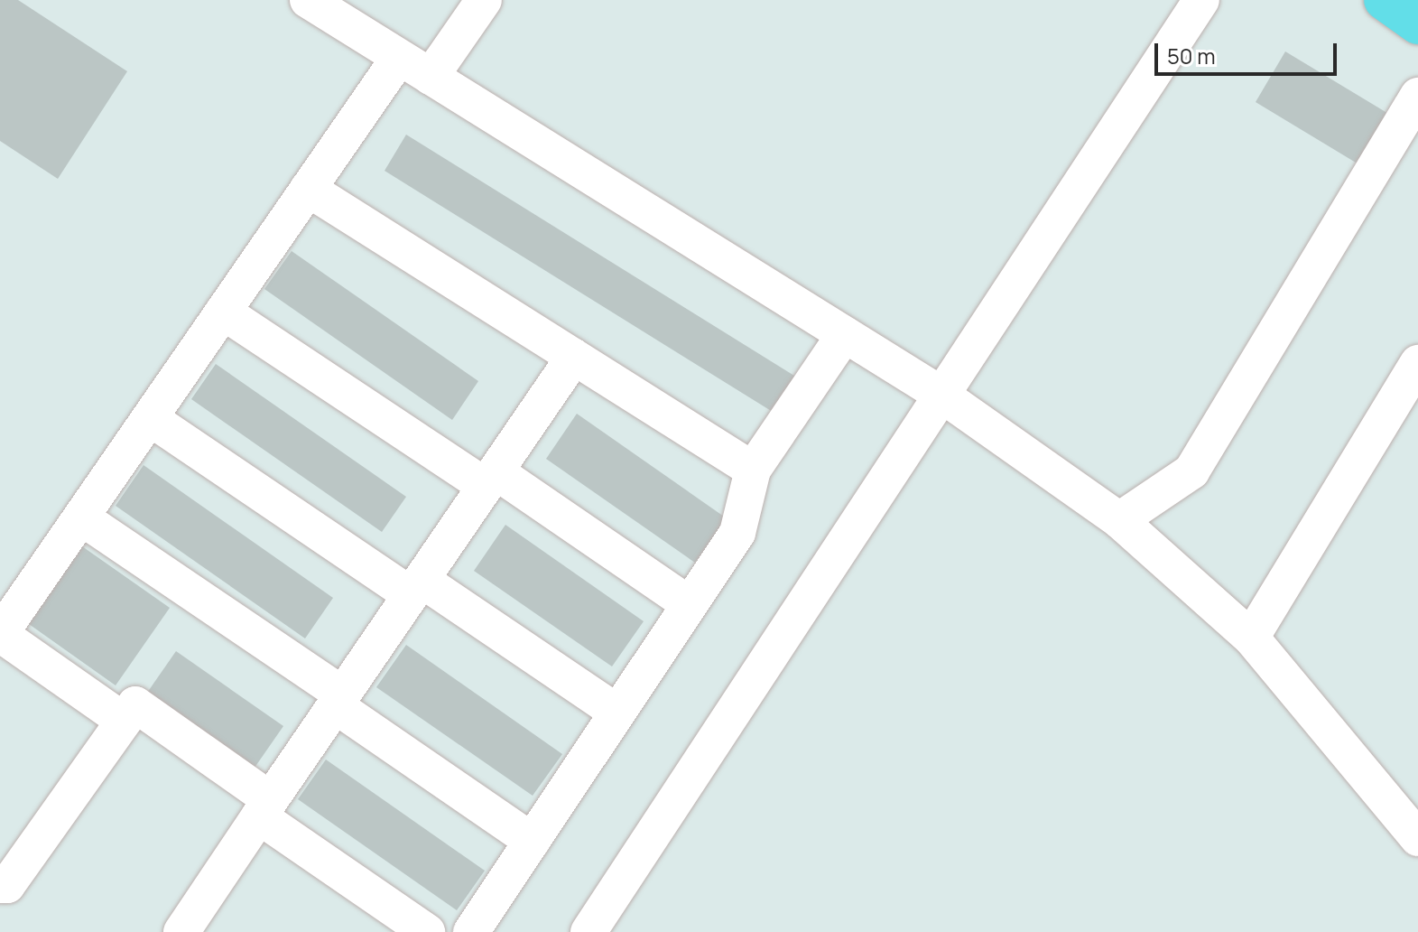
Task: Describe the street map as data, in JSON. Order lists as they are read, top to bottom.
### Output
{
  "scale_bar": "50 m"
}
